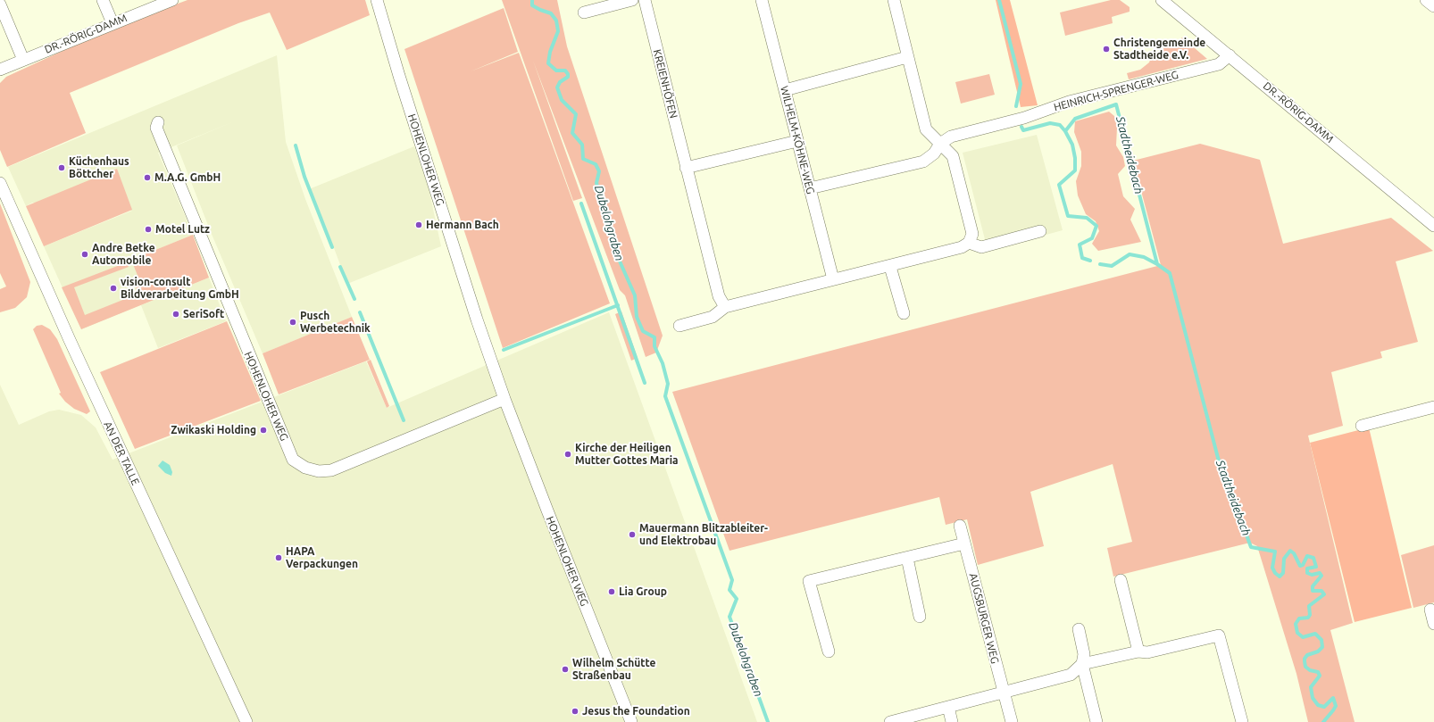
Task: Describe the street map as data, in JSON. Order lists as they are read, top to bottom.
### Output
{
  "streets": {
    "street": [
      "DR.-RÖRIG-DAMM",
      "KREIENHÖFEN",
      "HEINRICH-SPRENGER-WEG",
      "WILHELM-KÖHNE-WEG",
      "HOHENLOHER WEG",
      "AN DER TALLE",
      "AUGSBURGER WEG"
    ]
  },
  "crossings": [
    ["DR.-RÖRIG-DAMM", "HEINRICH-SPRENGER-WEG"]
  ],
  "water": ["Stadtheidebach", "Dubelohgraben"],
  "places": [
    "Christengemeinde Stadtheide e.V.",
    "Küchenhaus Böttcher",
    "M.A.G. GmbH",
    "Hermann Bach",
    "Motel Lutz",
    "Andre Betke Automobile",
    "vision-consult Bildverarbeitung GmbH",
    "SeriSoft",
    "Pusch Werbetechnik",
    "Zwikaski Holding",
    "Kirche der Heiligen Mutter Gottes Maria",
    "Mauermann Blitzableiter- und Elektrobau",
    "HAPA Verpackungen",
    "Lia Group",
    "Wilhelm Schütte Straßenbau",
    "Jesus the Foundation"
  ]
}
